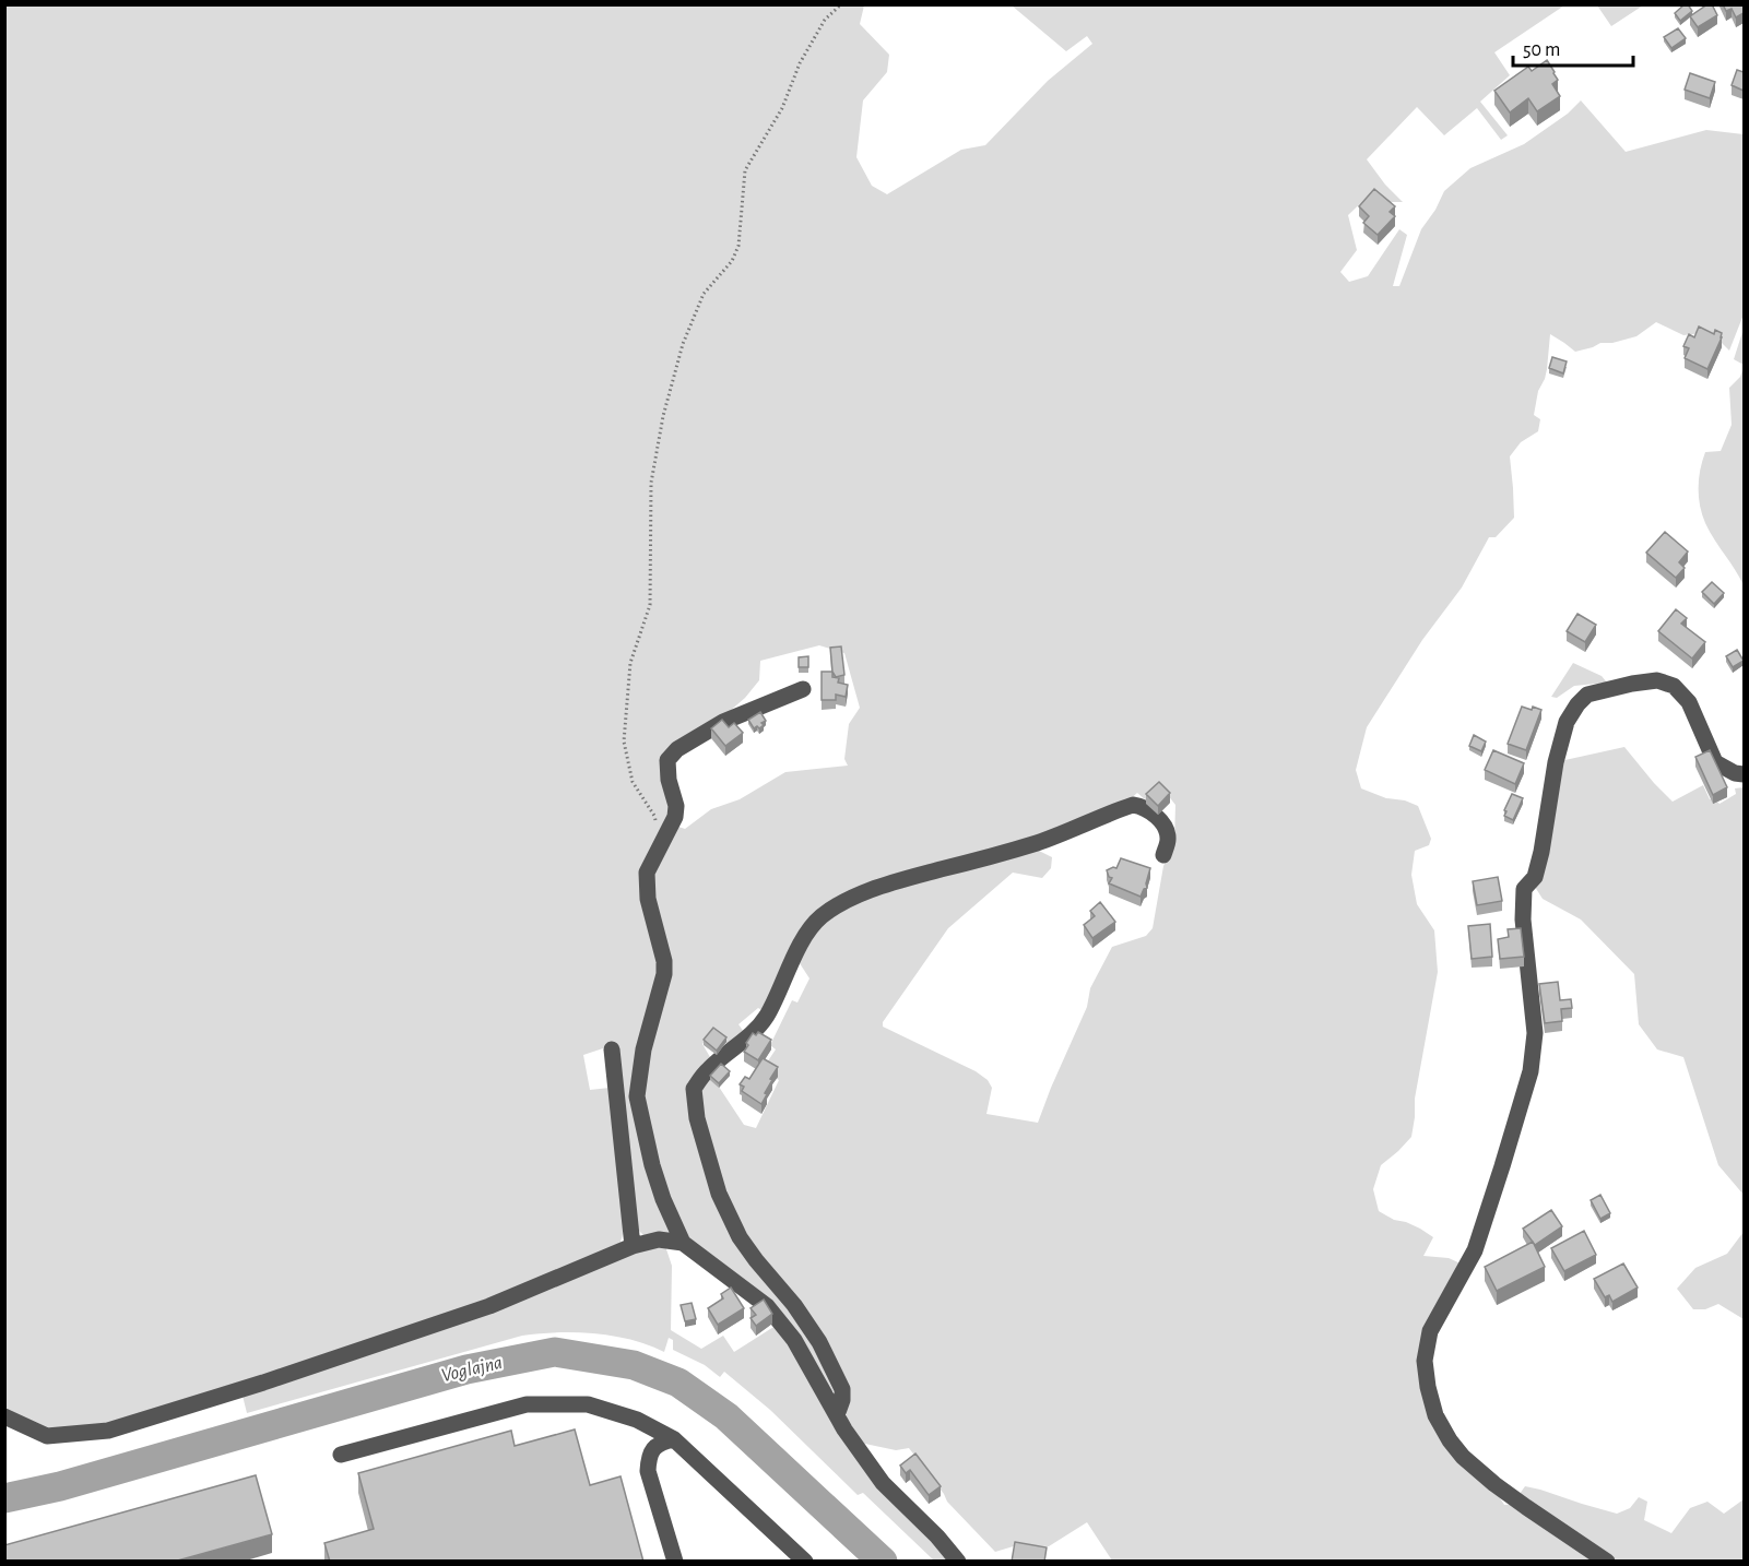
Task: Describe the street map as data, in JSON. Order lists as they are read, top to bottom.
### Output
{
  "water": ["Voglajna"],
  "scale_bar": "50 m"
}
